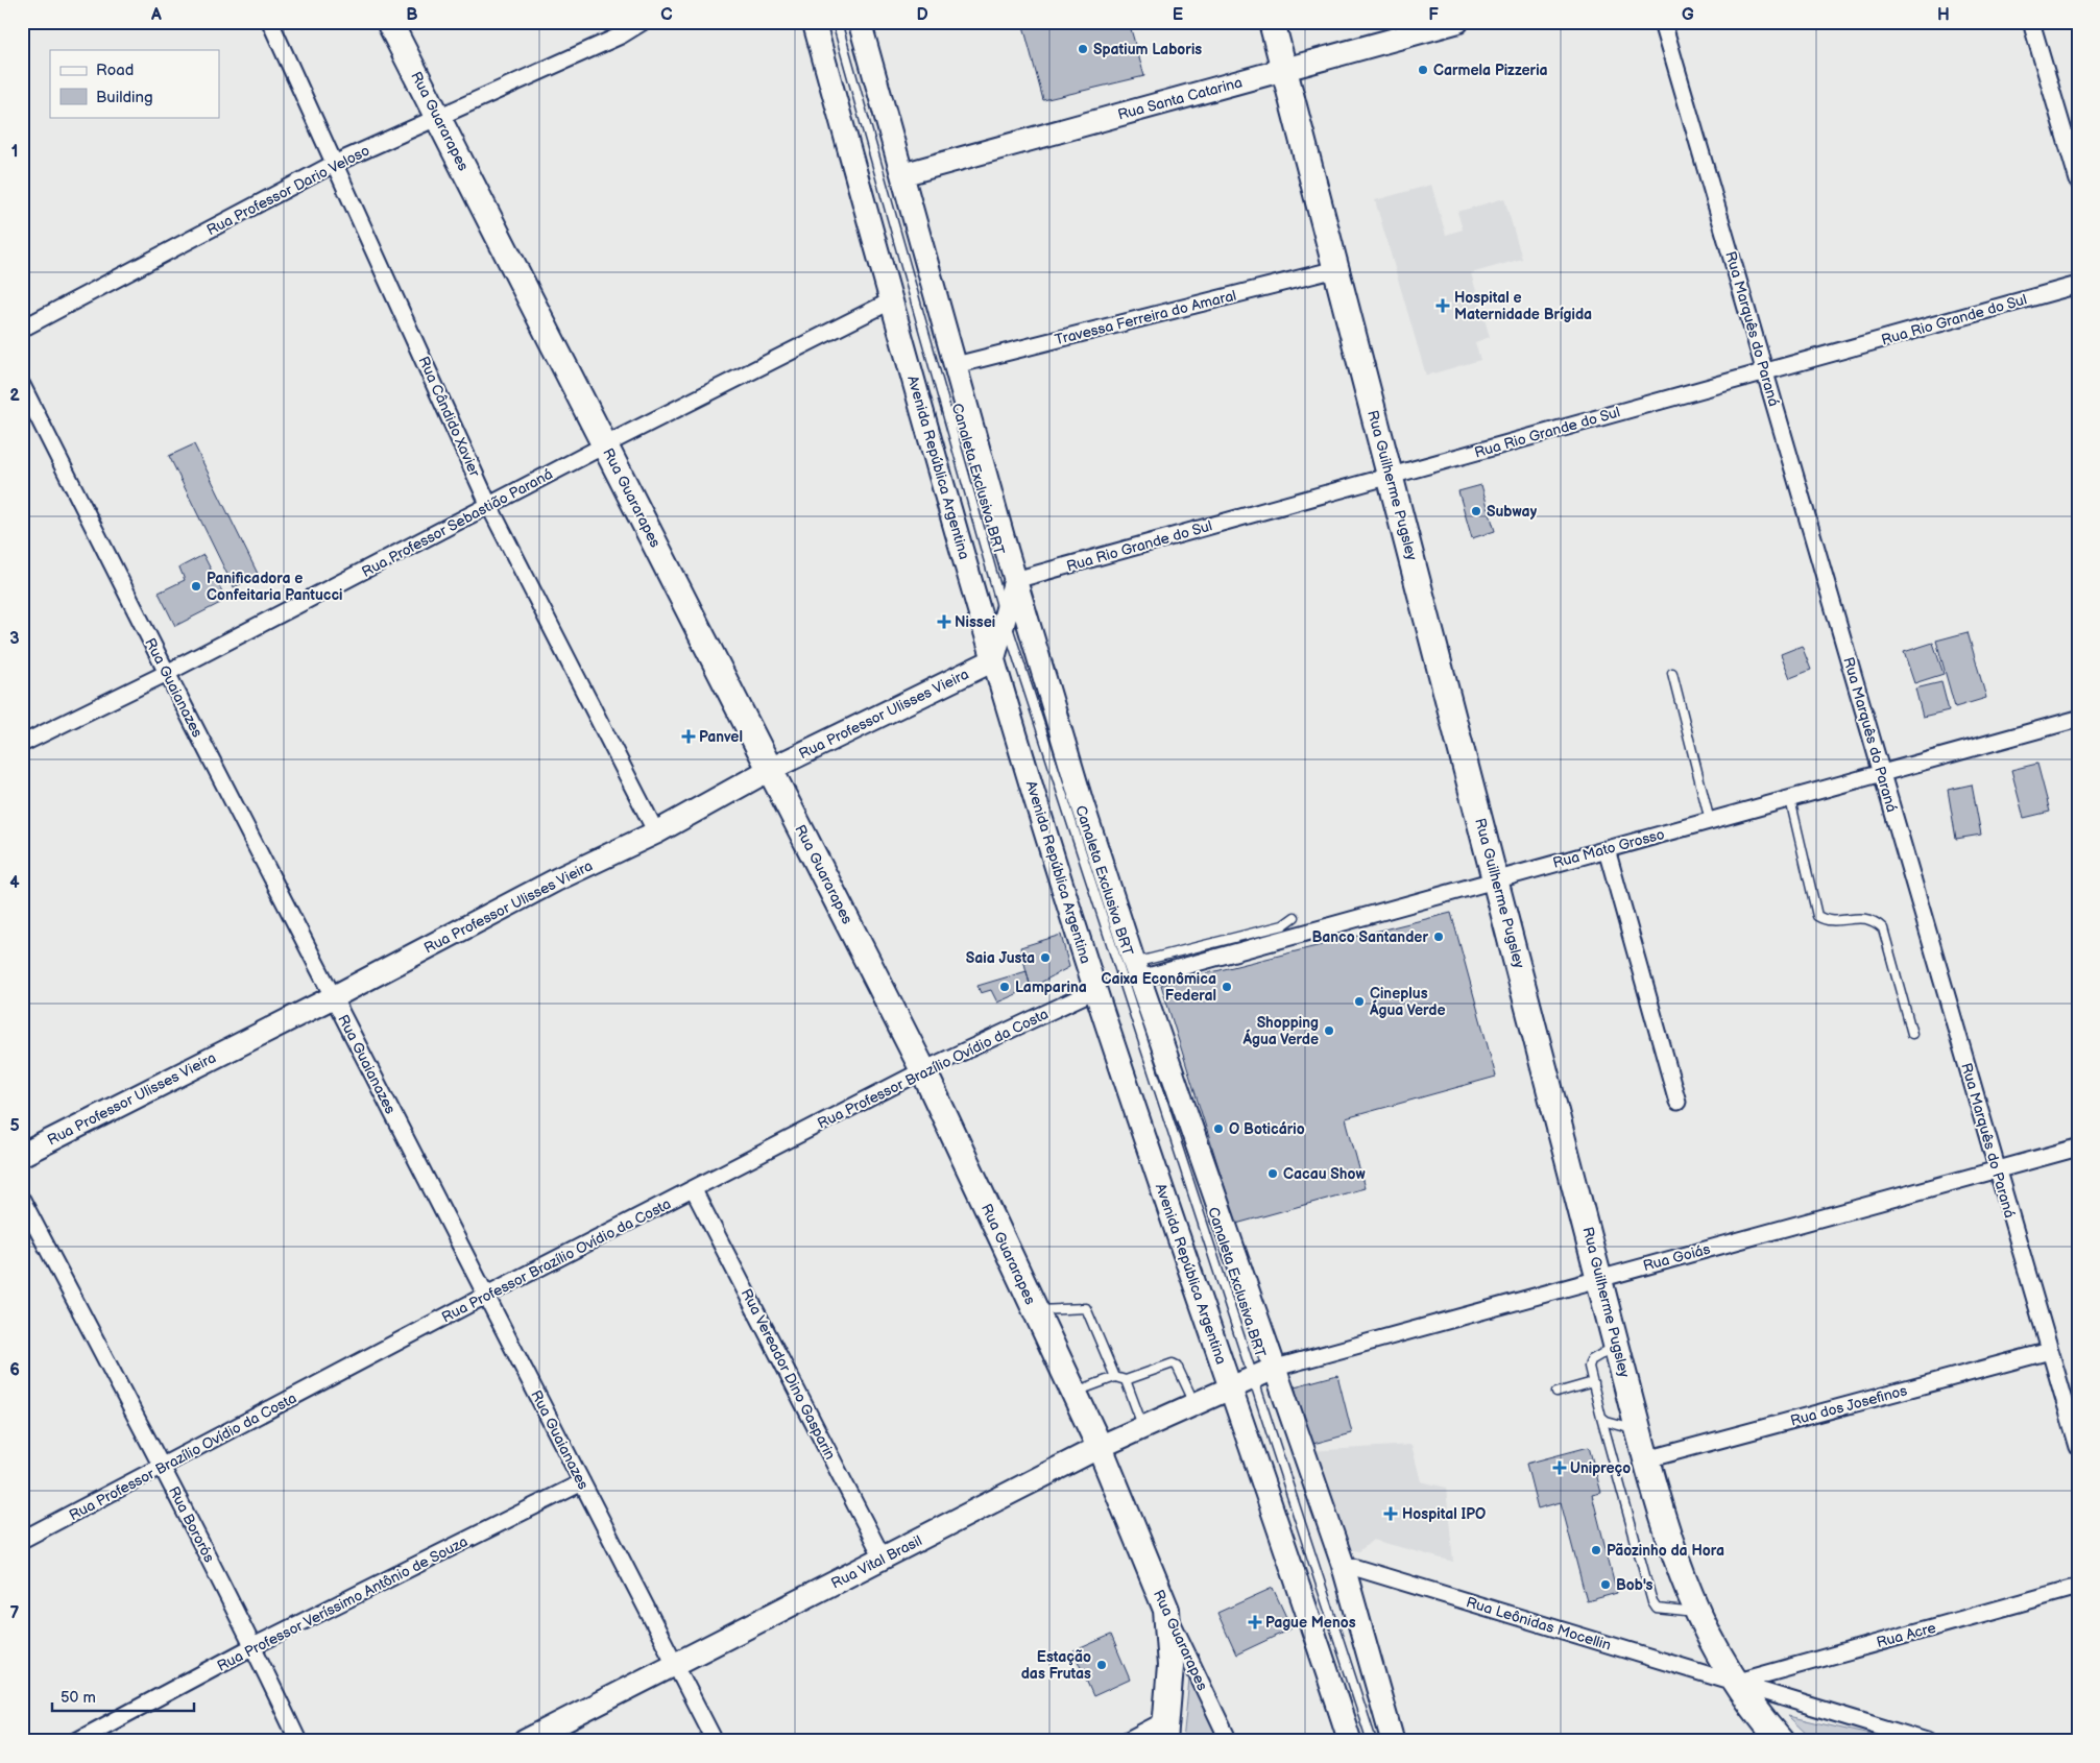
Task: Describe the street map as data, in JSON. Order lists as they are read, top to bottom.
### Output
{
  "streets": {
    "main road": ["Rua Guararapes", "Rua Guilherme Pugsley"],
    "street": [
      "Rua Santa Catarina",
      "Rua Professor Dario Veloso",
      "Travessa Ferreira do Amaral",
      "Rua Rio Grande do Sul",
      "Rua Marquês do Paraná",
      "Rua Cândido Xavier",
      "Avenida República Argentina",
      "Rua Professor Sebastião Paraná",
      "Rua Guaianazes",
      "Rua Professor Ulisses Vieira",
      "Rua Mato Grosso",
      "Rua Professor Brazílio Ovídio da Costa",
      "Rua Goiás",
      "Rua Vereador Dino Gasparin",
      "Rua dos Josefinos",
      "Rua Bororós",
      "Rua Vital Brasil",
      "Rua Professor Veríssimo Antônio de Souza",
      "Rua Leônidas Mocellin",
      "Rua Acre"
    ],
    "lane": ["Canaleta Exclusiva BRT"]
  },
  "crossings": [
    ["Rua Santa Catarina", "Rua Guilherme Pugsley"],
    ["Rua Guararapes", "Rua Professor Dario Veloso"],
    ["Rua Guararapes", "Rua Professor Sebastião Paraná"],
    ["Rua Guararapes", "Rua Professor Ulisses Vieira"],
    ["Rua Guararapes", "Rua Professor Brazílio Ovídio da Costa"],
    ["Rua Guararapes", "Rua Vital Brasil"],
    ["Rua Professor Dario Veloso", "Rua Cândido Xavier"],
    ["Travessa Ferreira do Amaral", "Rua Guilherme Pugsley"],
    ["Rua Rio Grande do Sul", "Rua Marquês do Paraná"],
    ["Rua Rio Grande do Sul", "Rua Guilherme Pugsley"],
    ["Rua Marquês do Paraná", "Rua Mato Grosso"],
    ["Rua Marquês do Paraná", "Rua Goiás"],
    ["Rua Marquês do Paraná", "Rua dos Josefinos"],
    ["Rua Cândido Xavier", "Rua Professor Sebastião Paraná"],
    ["Rua Cândido Xavier", "Rua Professor Ulisses Vieira"],
    ["Avenida República Argentina", "Rua Professor Sebastião Paraná"],
    ["Avenida República Argentina", "Rua Professor Ulisses Vieira"],
    ["Avenida República Argentina", "Rua Professor Brazílio Ovídio da Costa"],
    ["Avenida República Argentina", "Rua Vital Brasil"],
    ["Canaleta Exclusiva BRT", "Rua Vital Brasil"],
    ["Rua Guilherme Pugsley", "Rua Mato Grosso"],
    ["Rua Guilherme Pugsley", "Rua Goiás"],
    ["Rua Guilherme Pugsley", "Rua dos Josefinos"],
    ["Rua Guilherme Pugsley", "Rua Leônidas Mocellin"],
    ["Rua Guilherme Pugsley", "Rua Acre"],
    ["Rua Professor Sebastião Paraná", "Rua Guaianazes"],
    ["Rua Guaianazes", "Rua Professor Ulisses Vieira"],
    ["Rua Guaianazes", "Rua Professor Brazílio Ovídio da Costa"],
    ["Rua Guaianazes", "Rua Vital Brasil"],
    ["Rua Guaianazes", "Rua Professor Veríssimo Antônio de Souza"],
    ["Rua Professor Brazílio Ovídio da Costa", "Rua Vereador Dino Gasparin"],
    ["Rua Professor Brazílio Ovídio da Costa", "Rua Bororós"],
    ["Rua Goiás", "Rua Vital Brasil"],
    ["Rua Vereador Dino Gasparin", "Rua Vital Brasil"],
    ["Rua Bororós", "Rua Professor Veríssimo Antônio de Souza"],
    ["Rua Leônidas Mocellin", "Rua Acre"]
  ],
  "places": {
    "other": [
      "Spatium Laboris",
      "Carmela Pizzeria",
      "Subway",
      "Panificadora e Confeitaria Pantucci",
      "Banco Santander",
      "Saia Justa",
      "Lamparina",
      "Caixa Econômica Federal",
      "Cineplus Água Verde",
      "Shopping Água Verde",
      "O Boticário",
      "Cacau Show",
      "Pãozinho da Hora",
      "Bob's",
      "Estação das Frutas"
    ],
    "health": [
      "Hospital e Maternidade Brígida",
      "Nissei",
      "Panvel",
      "Unipreço",
      "Hospital IPO",
      "Pague Menos"
    ]
  },
  "legend": ["Road", "Building"],
  "scale_bar": "50 m",
  "grid": {
    "columns": [
      "A",
      "B",
      "C",
      "D",
      "E",
      "F",
      "G",
      "H"
    ],
    "rows": [
      "1",
      "2",
      "3",
      "4",
      "5",
      "6",
      "7"
    ]
  }
}
